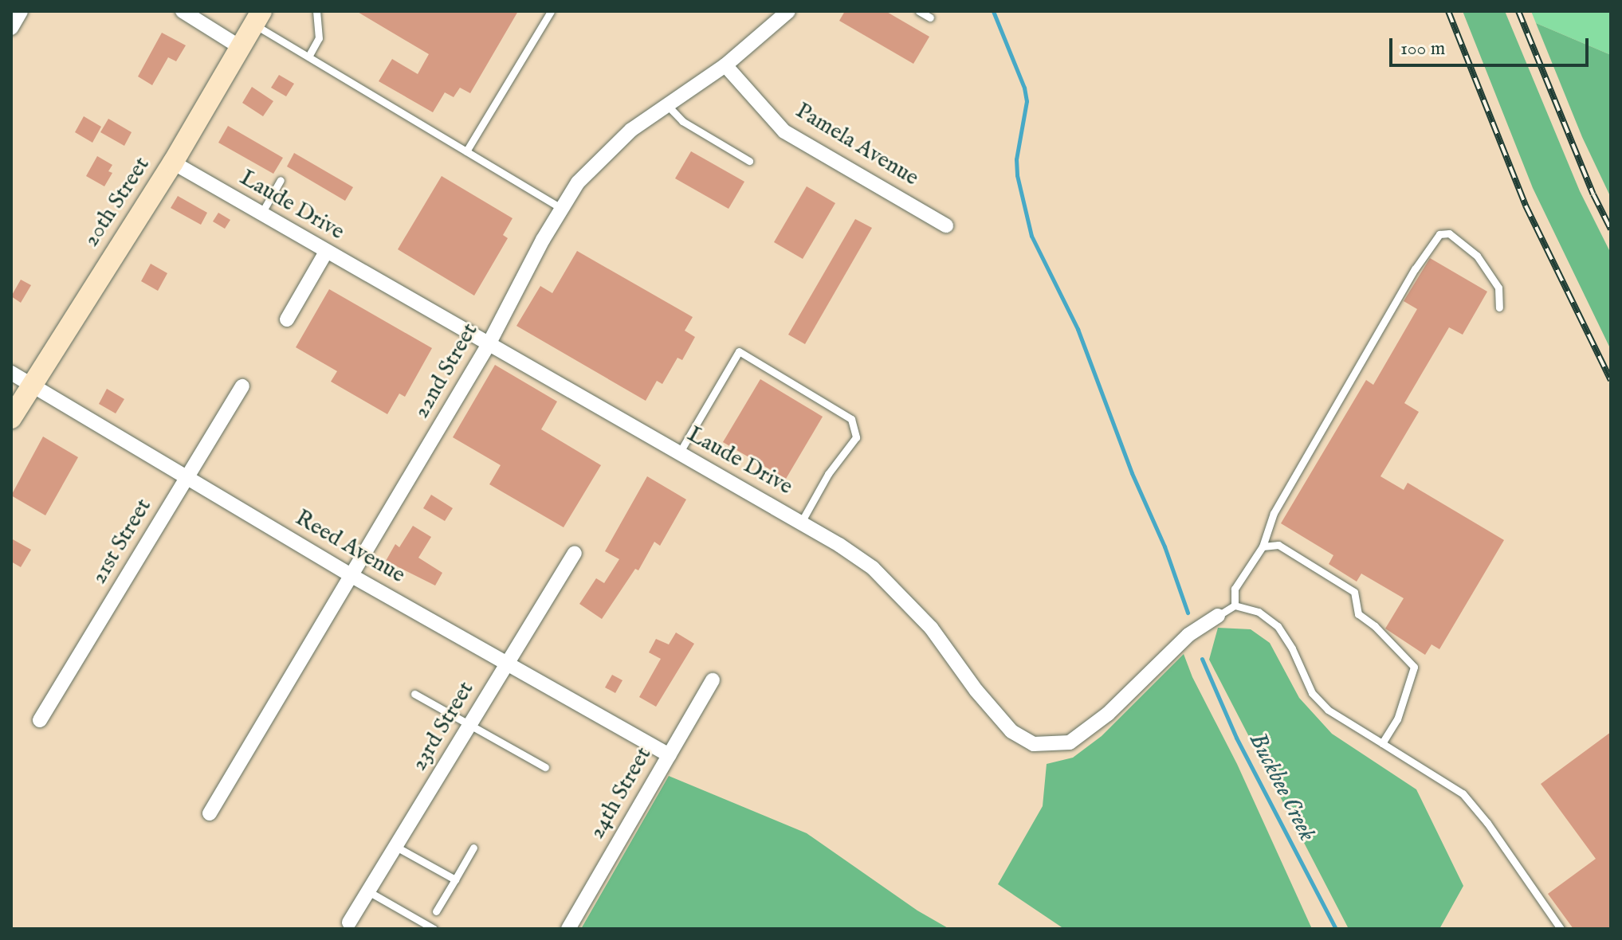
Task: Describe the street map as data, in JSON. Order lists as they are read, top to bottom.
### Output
{
  "streets": {
    "street": [
      "Pamela Avenue",
      "20th Street",
      "Laude Drive",
      "22nd Street",
      "21st Street",
      "Reed Avenue",
      "23rd Street",
      "24th Street"
    ]
  },
  "crossings": [
    ["Pamela Avenue", "22nd Street"],
    ["20th Street", "Laude Drive"],
    ["20th Street", "Reed Avenue"],
    ["Laude Drive", "22nd Street"],
    ["22nd Street", "Reed Avenue"],
    ["21st Street", "Reed Avenue"],
    ["Reed Avenue", "23rd Street"],
    ["Reed Avenue", "24th Street"]
  ],
  "water": ["Buckbee Creek"],
  "scale_bar": "100 m"
}
